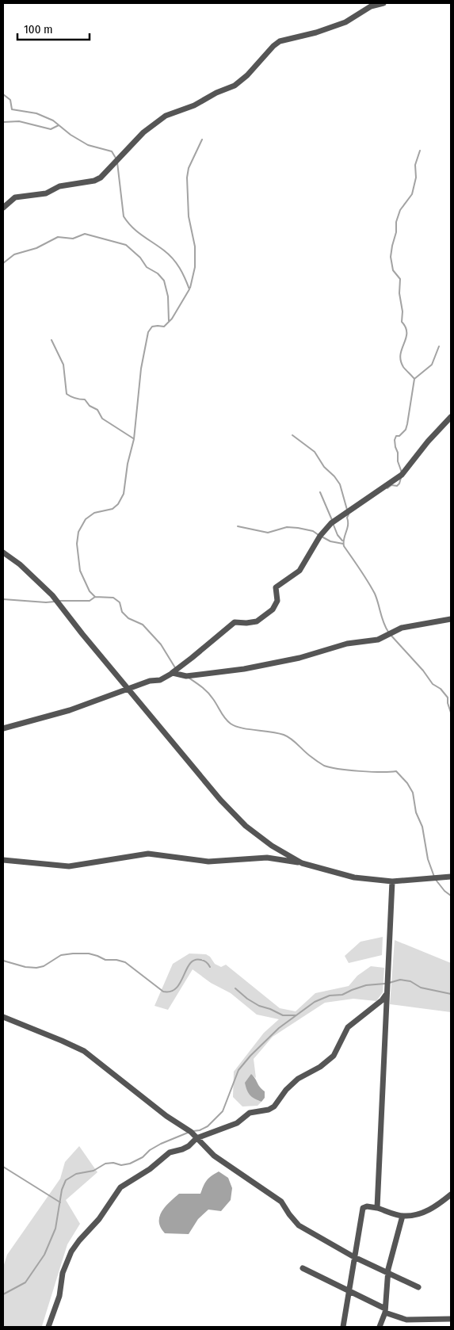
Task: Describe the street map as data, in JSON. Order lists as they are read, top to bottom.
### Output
{
  "scale_bar": "100 m"
}
